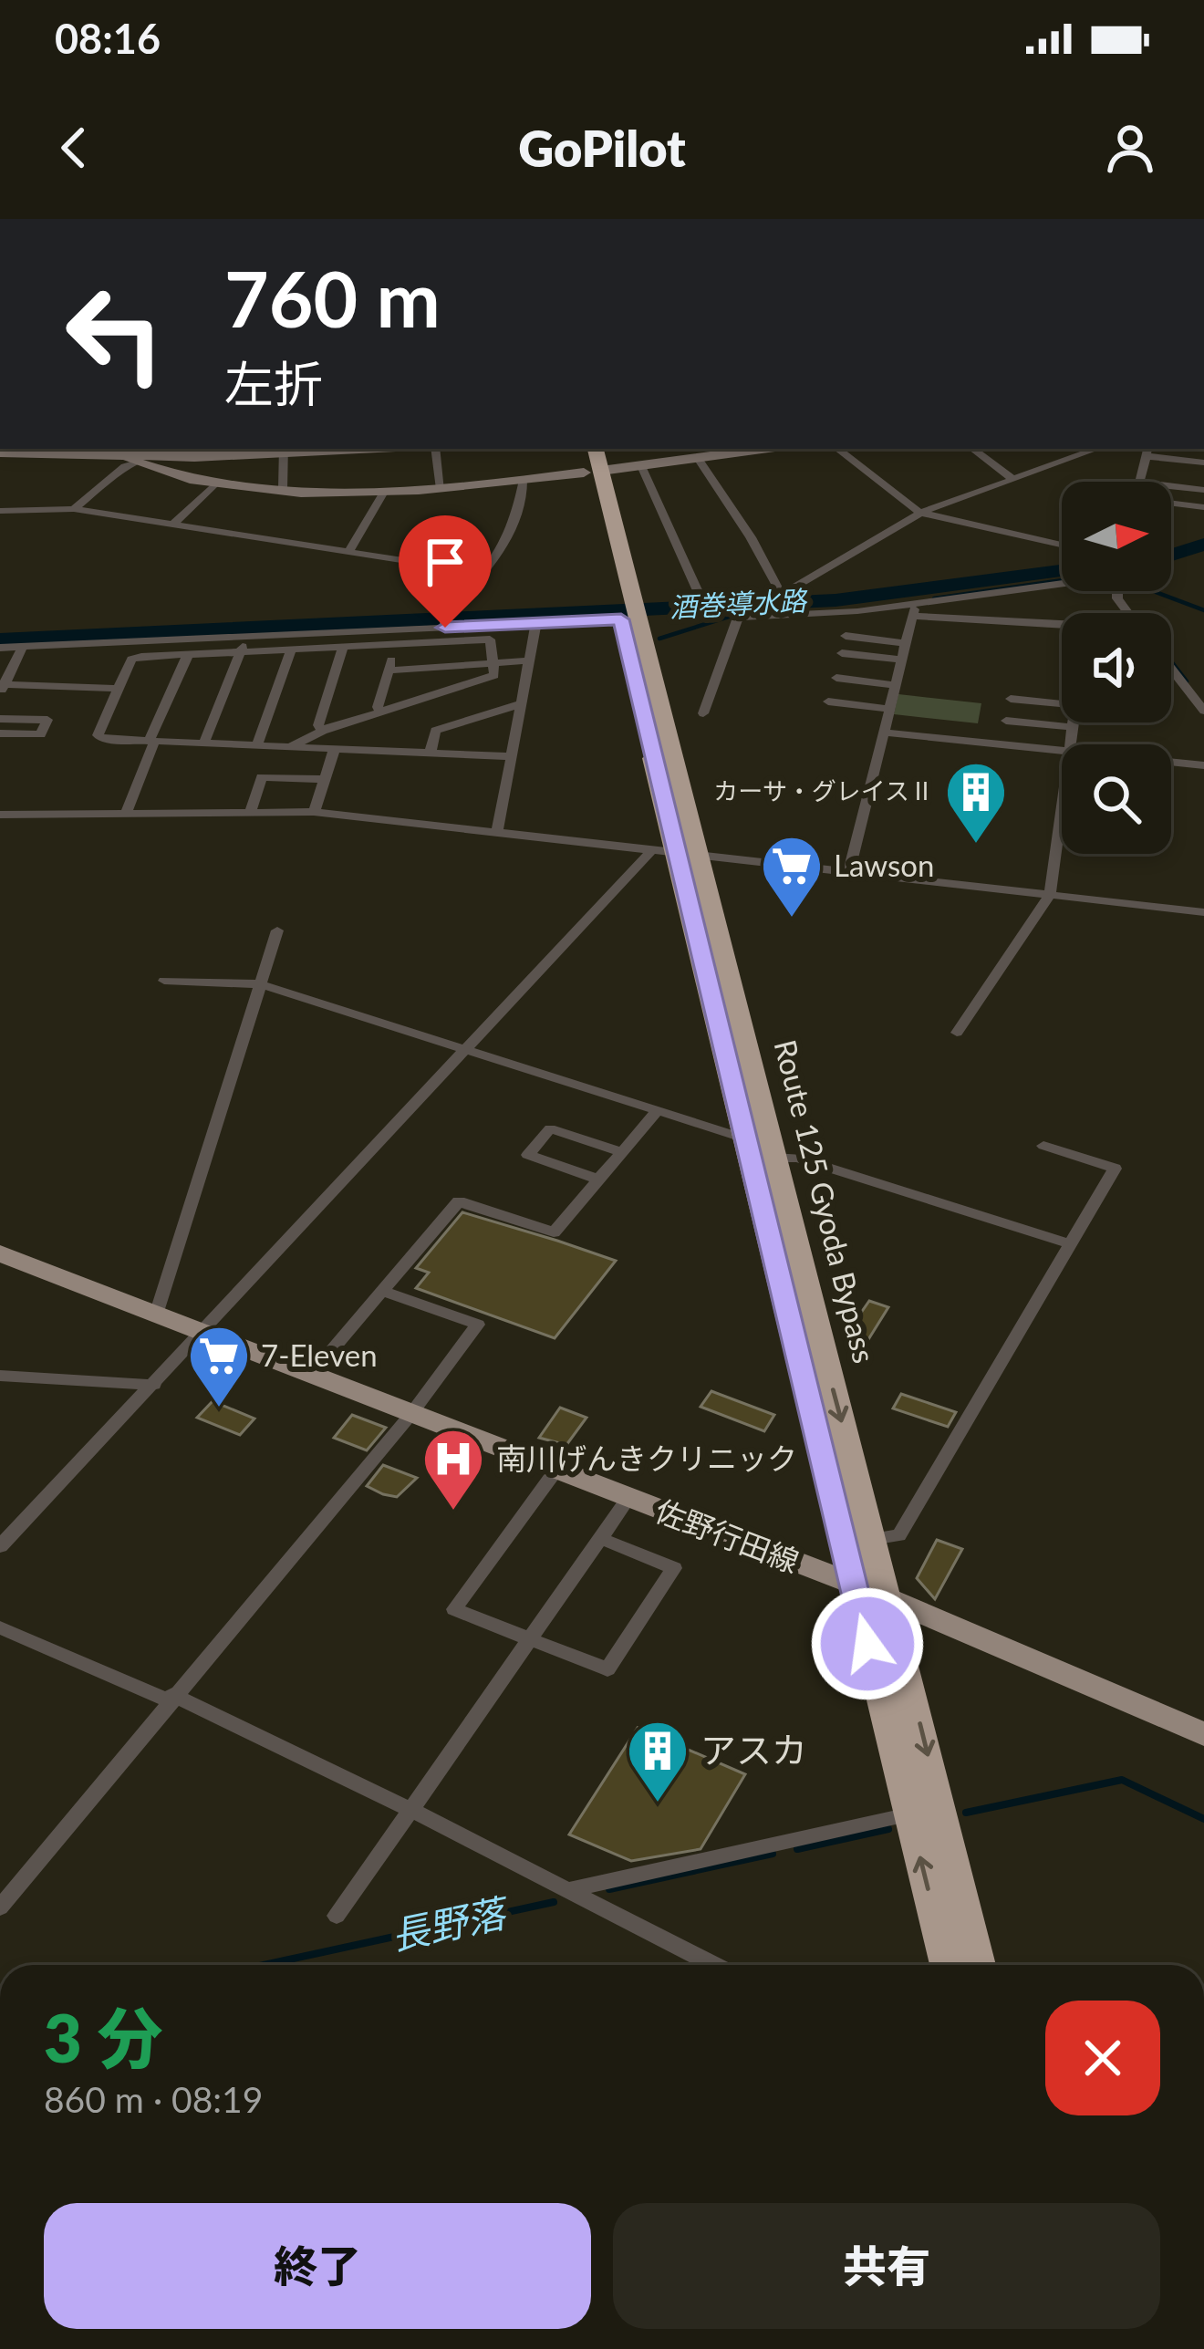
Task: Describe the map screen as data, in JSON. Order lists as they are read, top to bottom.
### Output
{
  "streets": {
    "highway": ["Route 125 Gyoda Bypass"],
    "main road": ["佐野行田線"]
  },
  "crossings": [
    ["Route 125 Gyoda Bypass", "佐野行田線"]
  ],
  "water": ["酒巻導水路", "長野落"],
  "places": {
    "building": ["カーサ・グレイスⅡ", "アスカ"],
    "supermarket": ["Lawson", "7-Eleven"],
    "hospital": ["南川げんきクリニック"]
  },
  "north": "right",
  "page": {
    "status": "08:16",
    "header": "GoPilot",
    "turn": ["760 m", "左折"],
    "heading": ["3 分", "860 m · 08:19"],
    "buttons": ["終了", "共有"]
  }
}
